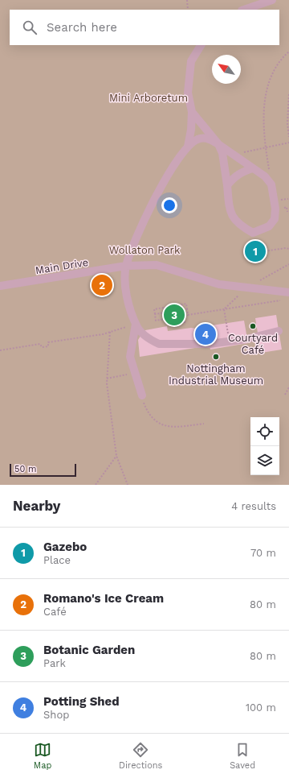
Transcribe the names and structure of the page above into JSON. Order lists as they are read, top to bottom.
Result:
{
  "streets": {
    "street": ["Main Drive"]
  },
  "parks": ["Mini Arboretum", "Wollaton Park"],
  "places": ["Courtyard Café", "Nottingham Industrial Museum"],
  "scale_bar": "50 m",
  "north": "top left",
  "page": {
    "search": "Search here",
    "pins": [
      "1",
      "2",
      "3",
      "4"
    ],
    "scale": "50 m",
    "heading": ["Nearby", "4 results"],
    "list": [
      {
        "mark": "1",
        "name": "Gazebo",
        "note": "Place",
        "value": "70 m"
      },
      {
        "mark": "2",
        "name": "Romano's Ice Cream",
        "note": "Café",
        "value": "80 m"
      },
      {
        "mark": "3",
        "name": "Botanic Garden",
        "note": "Park",
        "value": "80 m"
      },
      {
        "mark": "4",
        "name": "Potting Shed",
        "note": "Shop",
        "value": "100 m"
      }
    ],
    "nav": ["Map", "Directions", "Saved"]
  }
}
